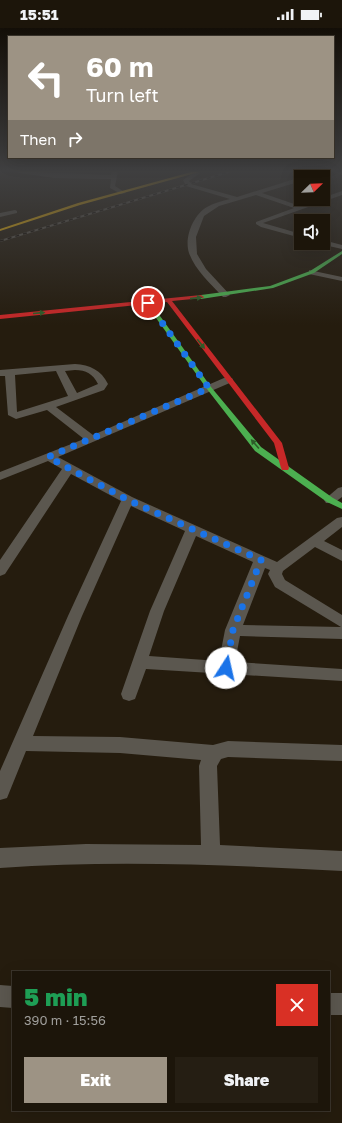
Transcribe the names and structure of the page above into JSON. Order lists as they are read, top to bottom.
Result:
{
  "north": "top right",
  "page": {
    "status": "15:51",
    "turn": ["60 m", "Turn left"],
    "then": "Then",
    "heading": ["5 min", "390 m · 15:56"],
    "buttons": ["Exit", "Share"]
  }
}
